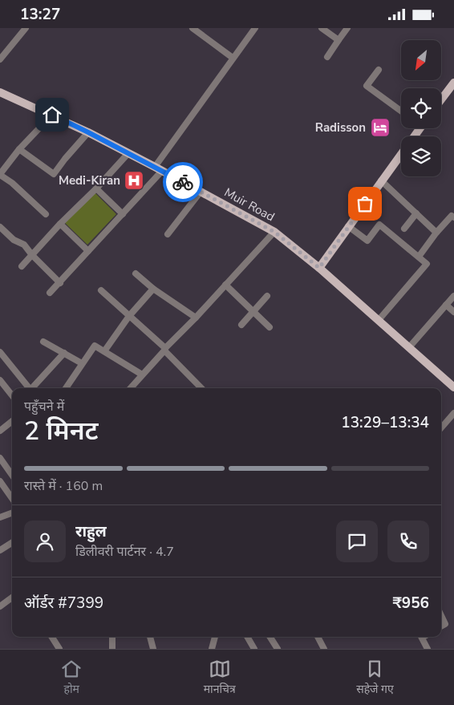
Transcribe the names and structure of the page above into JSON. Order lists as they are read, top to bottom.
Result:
{
  "streets": {
    "main road": ["Muir Road"]
  },
  "places": {
    "hotel": ["Radisson"],
    "hospital": ["Medi-Kiran"]
  },
  "north": "bottom left",
  "page": {
    "status": "13:27",
    "heading": ["2 मिनट", "पहुँचने में", "13:29–13:34"],
    "panel": [
      "राहुल",
      "डिलीवरी पार्टनर · 4.7",
      "ऑर्डर #7399",
      "₹956"
    ],
    "bar": "रास्ते में · 160 m",
    "tabs": ["होम", "मानचित्र", "सहेजे गए"]
  }
}
